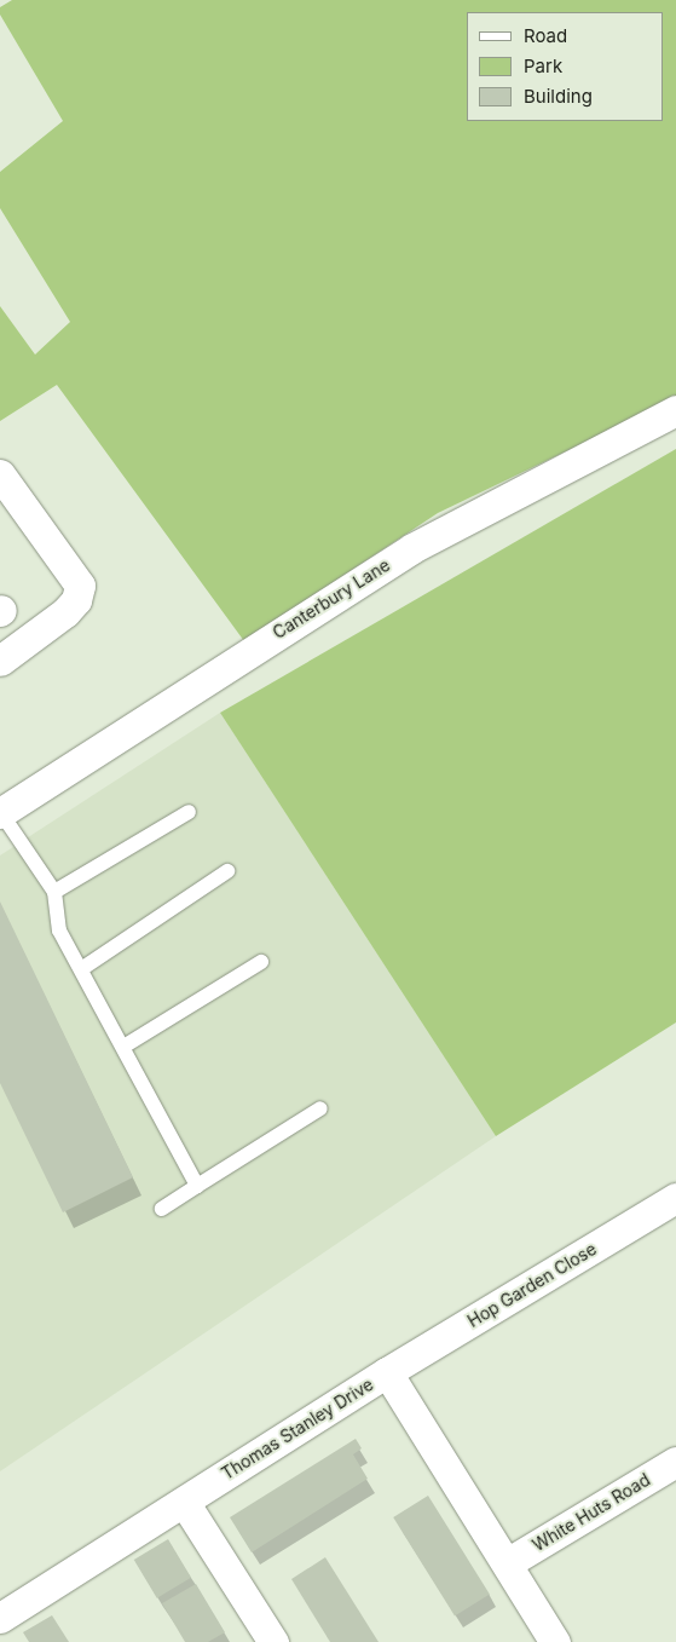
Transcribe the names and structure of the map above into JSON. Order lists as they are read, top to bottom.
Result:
{
  "streets": {
    "street": [
      "Canterbury Lane",
      "Hop Garden Close",
      "Thomas Stanley Drive",
      "White Huts Road"
    ]
  },
  "crossings": [
    ["Hop Garden Close", "Thomas Stanley Drive"],
    ["Thomas Stanley Drive", "White Huts Road"]
  ],
  "legend": ["Road", "Park", "Building"]
}
